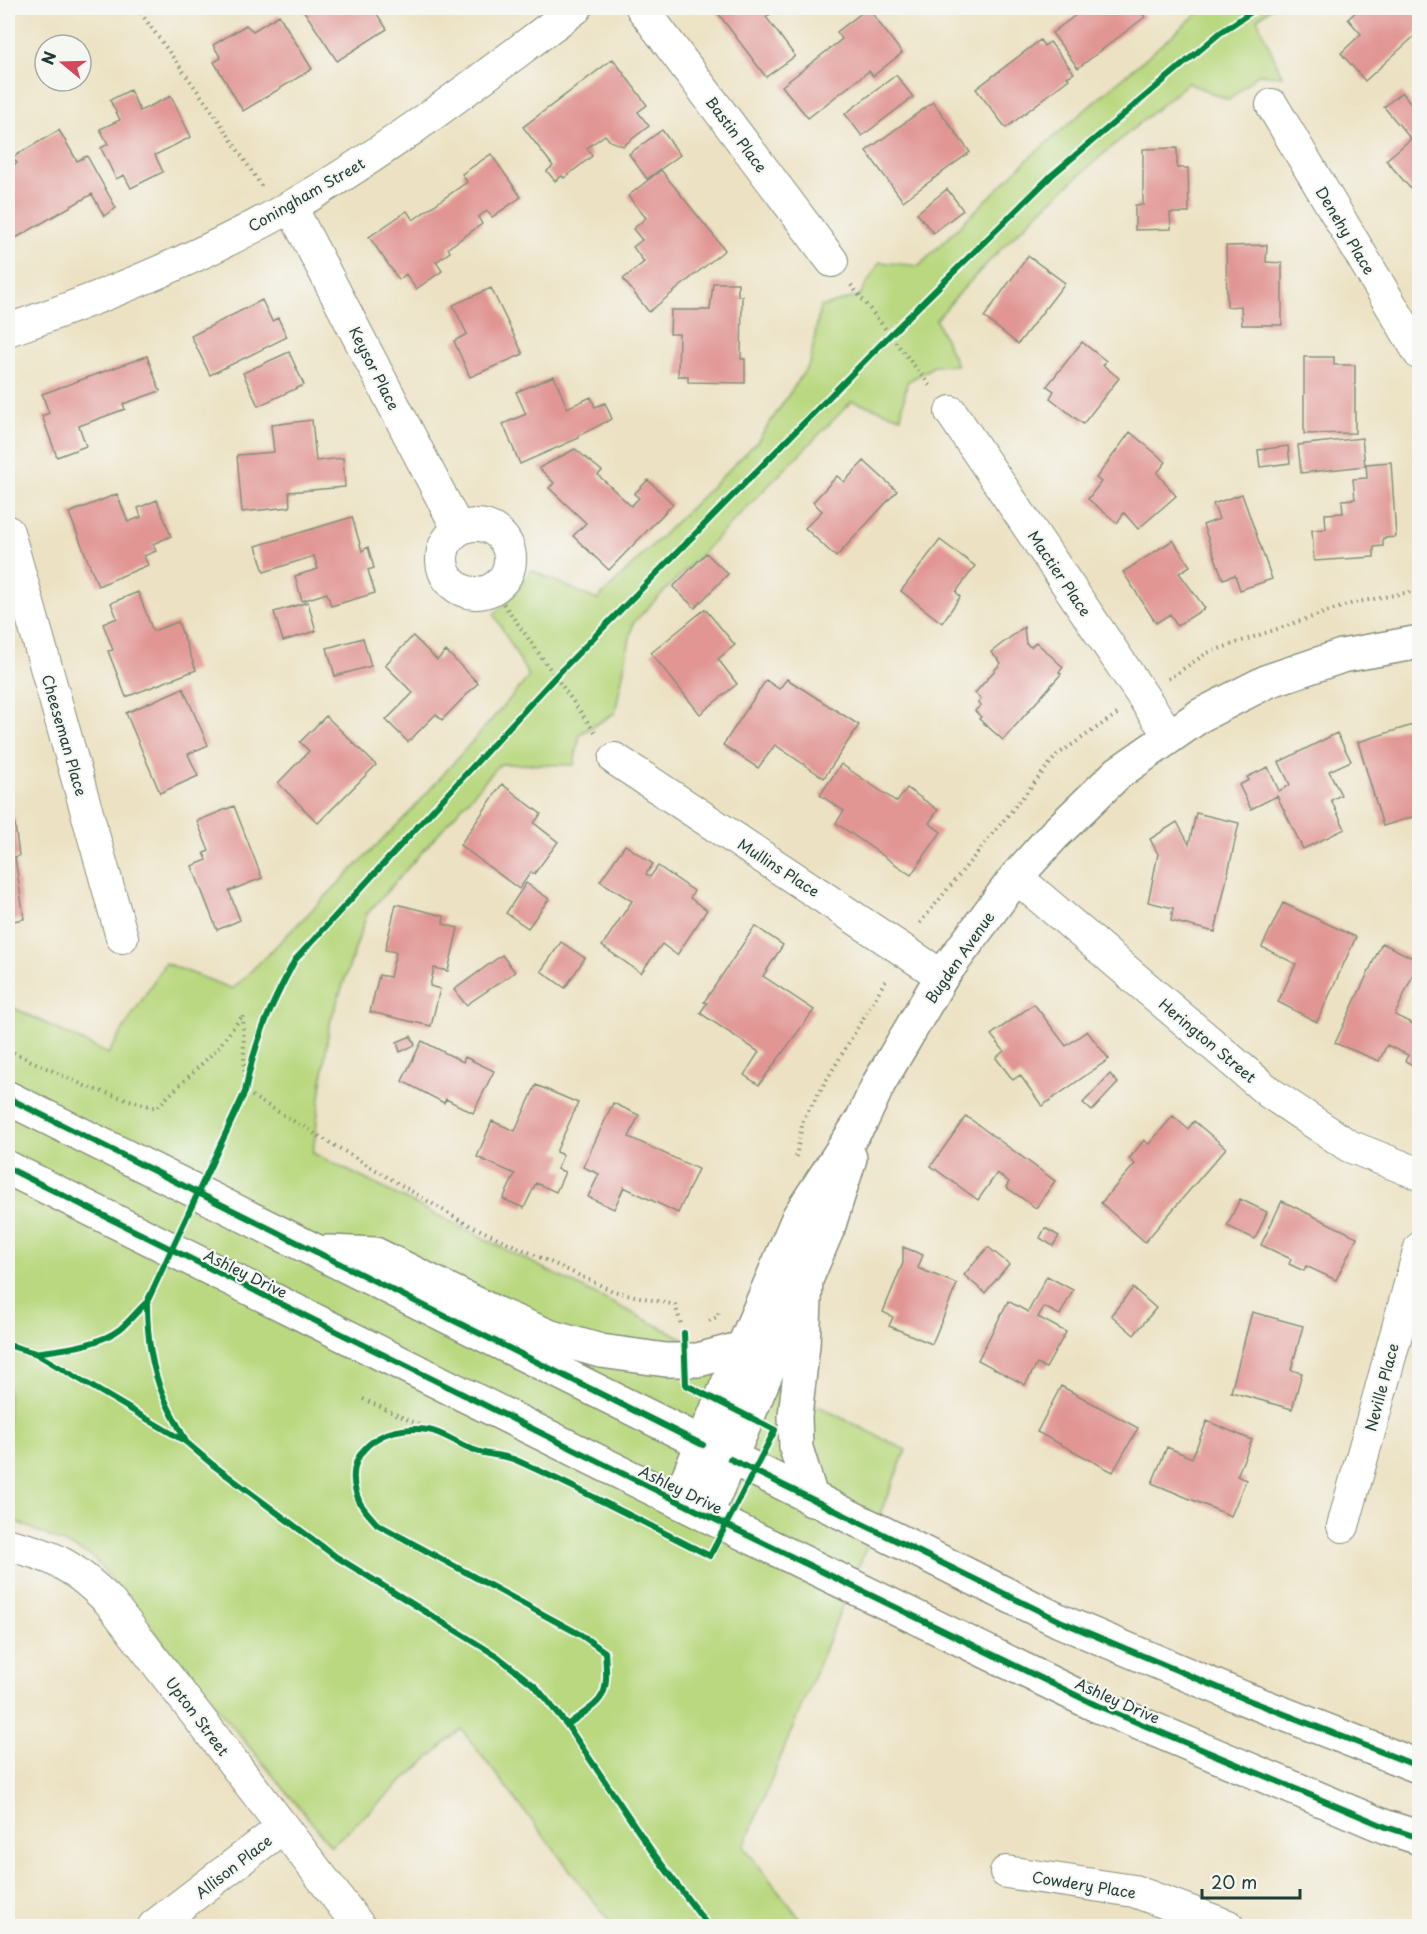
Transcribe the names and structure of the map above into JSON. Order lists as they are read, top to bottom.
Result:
{
  "streets": {
    "main road": ["Bugden Avenue", "Ashley Drive"],
    "street": [
      "Bastin Place",
      "Coningham Street",
      "Denehy Place",
      "Keysor Place",
      "Mactier Place",
      "Cheeseman Place",
      "Mullins Place",
      "Herington Street",
      "Neville Place",
      "Upton Street",
      "Allison Place",
      "Cowdery Place"
    ]
  },
  "crossings": [
    ["Coningham Street", "Keysor Place"],
    ["Mactier Place", "Bugden Avenue"],
    ["Mullins Place", "Bugden Avenue"],
    ["Bugden Avenue", "Herington Street"],
    ["Bugden Avenue", "Ashley Drive"],
    ["Upton Street", "Allison Place"]
  ],
  "scale_bar": "20 m",
  "north": "left"
}
